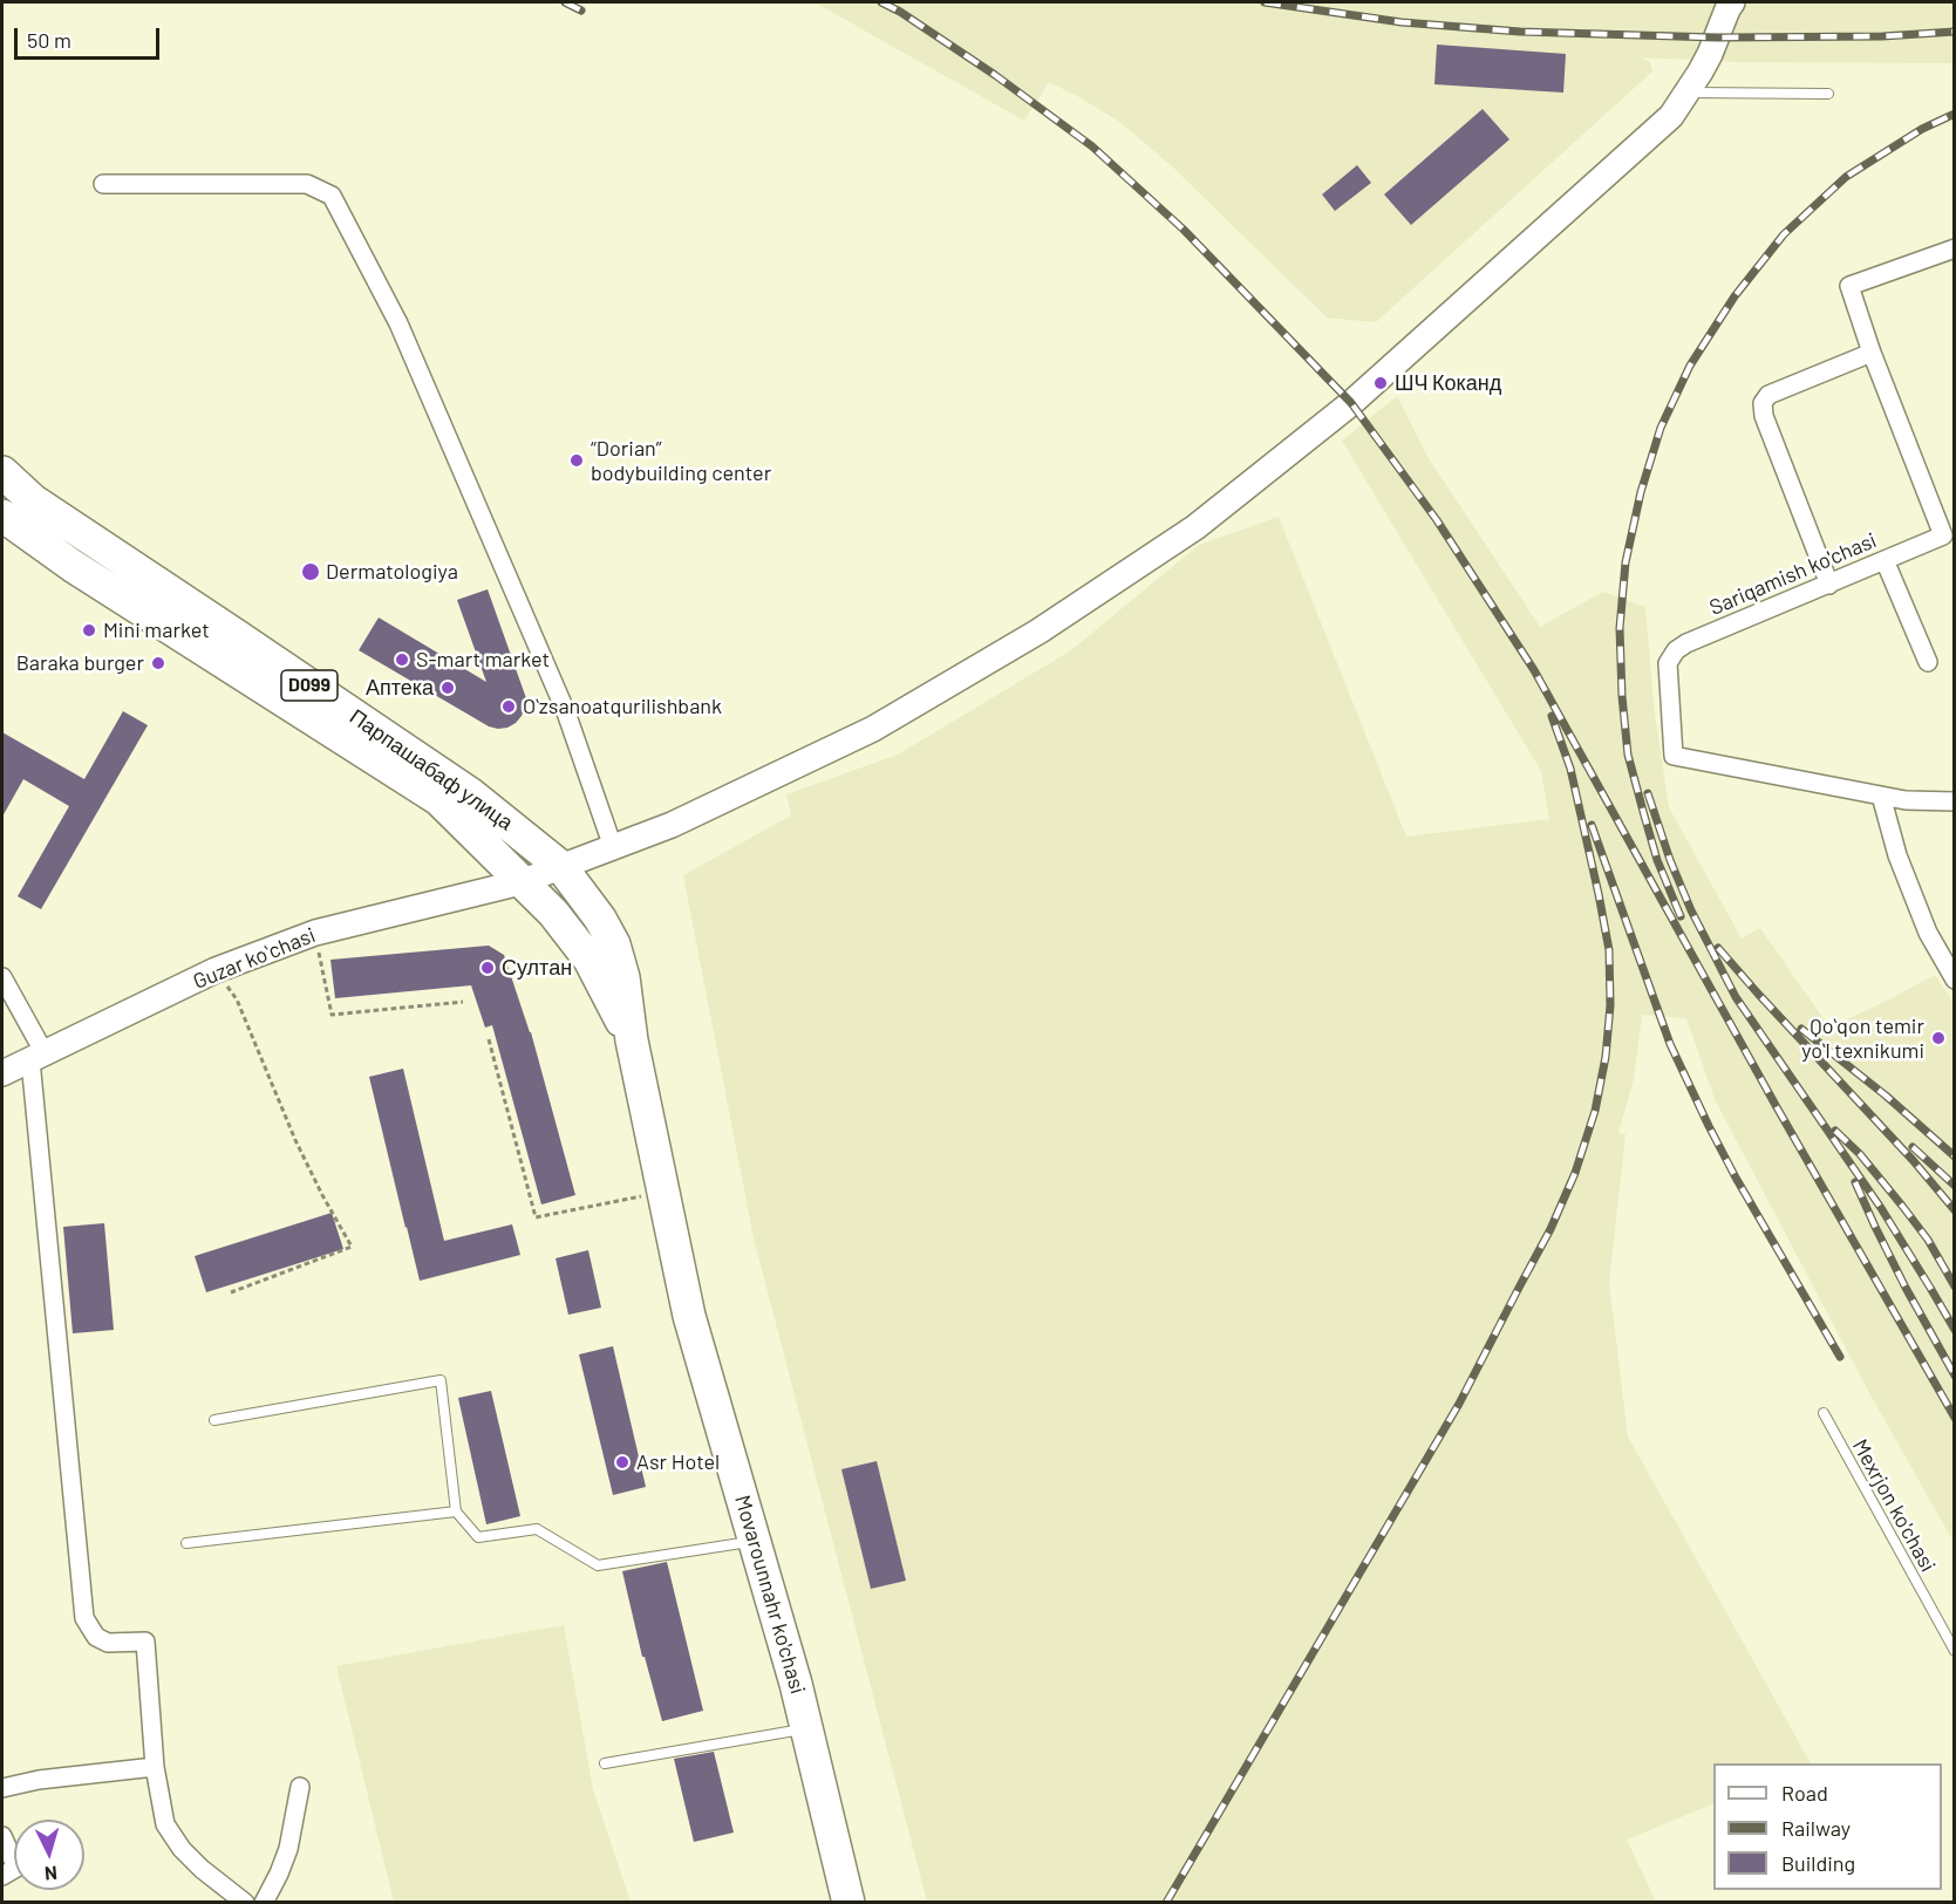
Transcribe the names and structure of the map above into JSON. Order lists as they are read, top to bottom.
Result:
{
  "streets": {
    "highway": ["D099", "Парпашабаф улица", "Movarounnahr ko'chasi"],
    "main road": ["Guzar koʻchasi"],
    "street": ["Sariqamish ko'chasi"],
    "lane": ["Mexrjon ko'chasi"]
  },
  "crossings": [
    ["Парпашабаф улица", "Guzar koʻchasi"],
    ["Парпашабаф улица", "Movarounnahr ko'chasi"],
    ["Guzar koʻchasi", "Movarounnahr ko'chasi"]
  ],
  "places": [
    "ШЧ Коканд",
    "“Dorian” bodybuilding center",
    "Dermatologiya",
    "Mini market",
    "S-mart market",
    "Baraka burger",
    "Аптека",
    "Oʻzsanoatqurilishbank",
    "Султан",
    "Qoʻqon temir yoʻl texnikumi",
    "Asr Hotel"
  ],
  "legend": ["Road", "Railway", "Building"],
  "scale_bar": "50 m",
  "north": "bottom"
}
